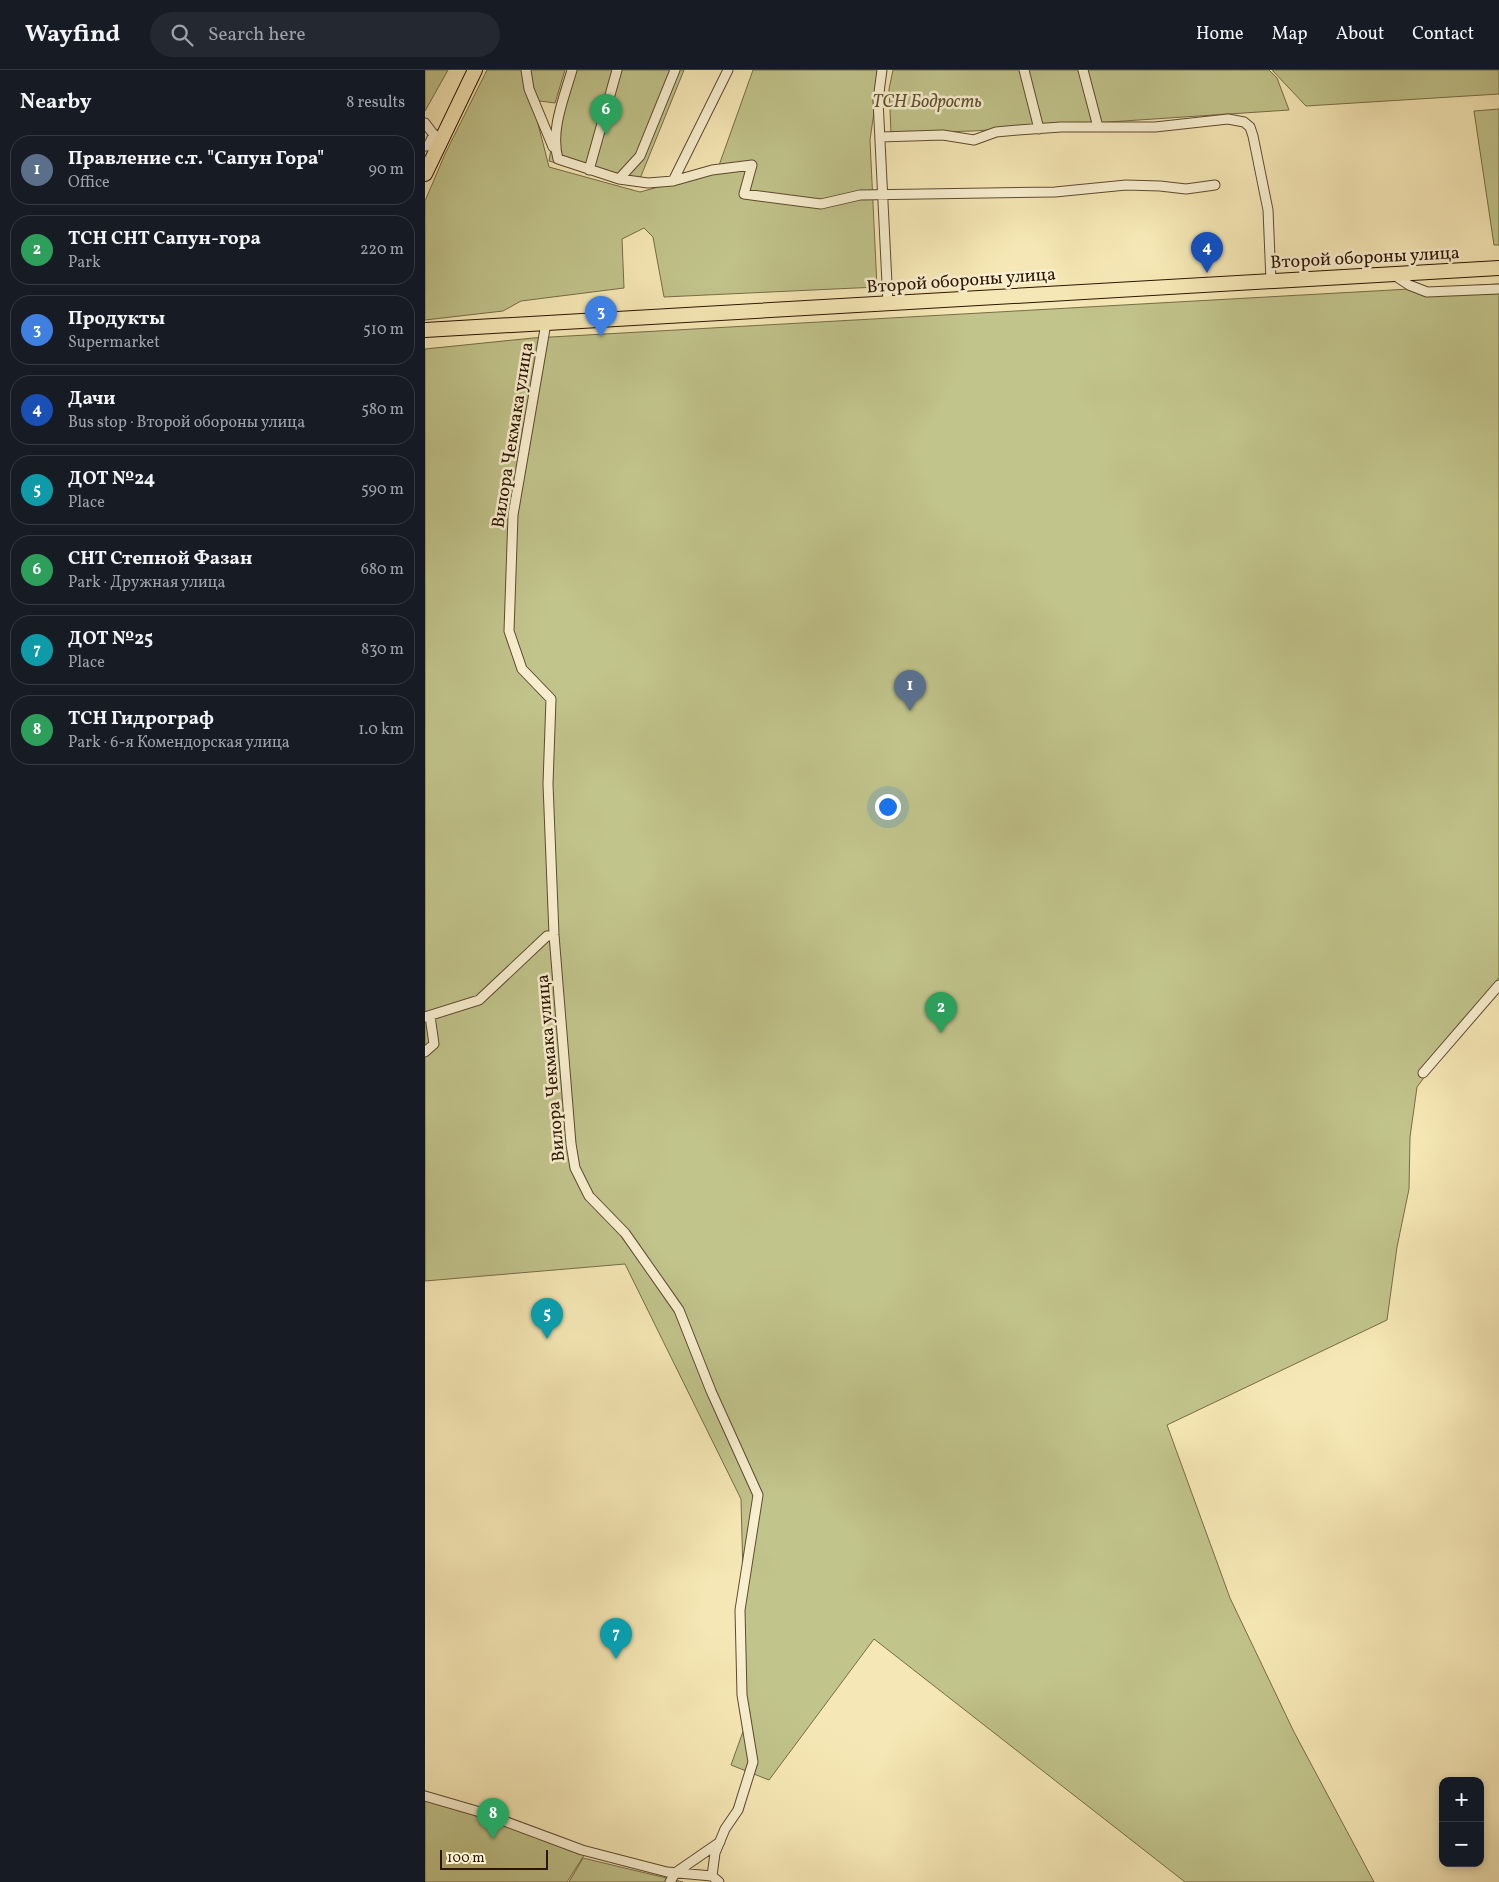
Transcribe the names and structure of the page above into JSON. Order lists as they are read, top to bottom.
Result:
{
  "streets": {
    "main road": ["Второй обороны улица"],
    "street": ["Вилора Чекмака улица"]
  },
  "crossings": [
    ["Второй обороны улица", "Вилора Чекмака улица"]
  ],
  "parks": ["ТСН Бодрость"],
  "scale_bar": "100 m",
  "page": {
    "header": "Wayfind",
    "search": "Search here",
    "nav": [
      "Home",
      "Map",
      "About",
      "Contact"
    ],
    "heading": ["Nearby", "8 results"],
    "pins": [
      "6",
      "4",
      "3",
      "1",
      "2",
      "5",
      "7",
      "8"
    ],
    "list": [
      {
        "mark": "1",
        "name": "Правление с.т. \"Сапун Гора\"",
        "note": "Office",
        "value": "90 m"
      },
      {
        "mark": "2",
        "name": "ТСН СНТ Сапун-гора",
        "note": "Park",
        "value": "220 m"
      },
      {
        "mark": "3",
        "name": "Продукты",
        "note": "Supermarket",
        "value": "510 m"
      },
      {
        "mark": "4",
        "name": "Дачи",
        "note": "Bus stop · Второй обороны улица",
        "value": "580 m"
      },
      {
        "mark": "5",
        "name": "ДОТ №24",
        "note": "Place",
        "value": "590 m"
      },
      {
        "mark": "6",
        "name": "СНТ Степной Фазан",
        "note": "Park · Дружная улица",
        "value": "680 m"
      },
      {
        "mark": "7",
        "name": "ДОТ №25",
        "note": "Place",
        "value": "830 m"
      },
      {
        "mark": "8",
        "name": "ТСН Гидрограф",
        "note": "Park · 6-я Комендорская улица",
        "value": "1.0 km"
      }
    ],
    "map_buttons": ["+", "−"],
    "scale": "100 m"
  }
}
